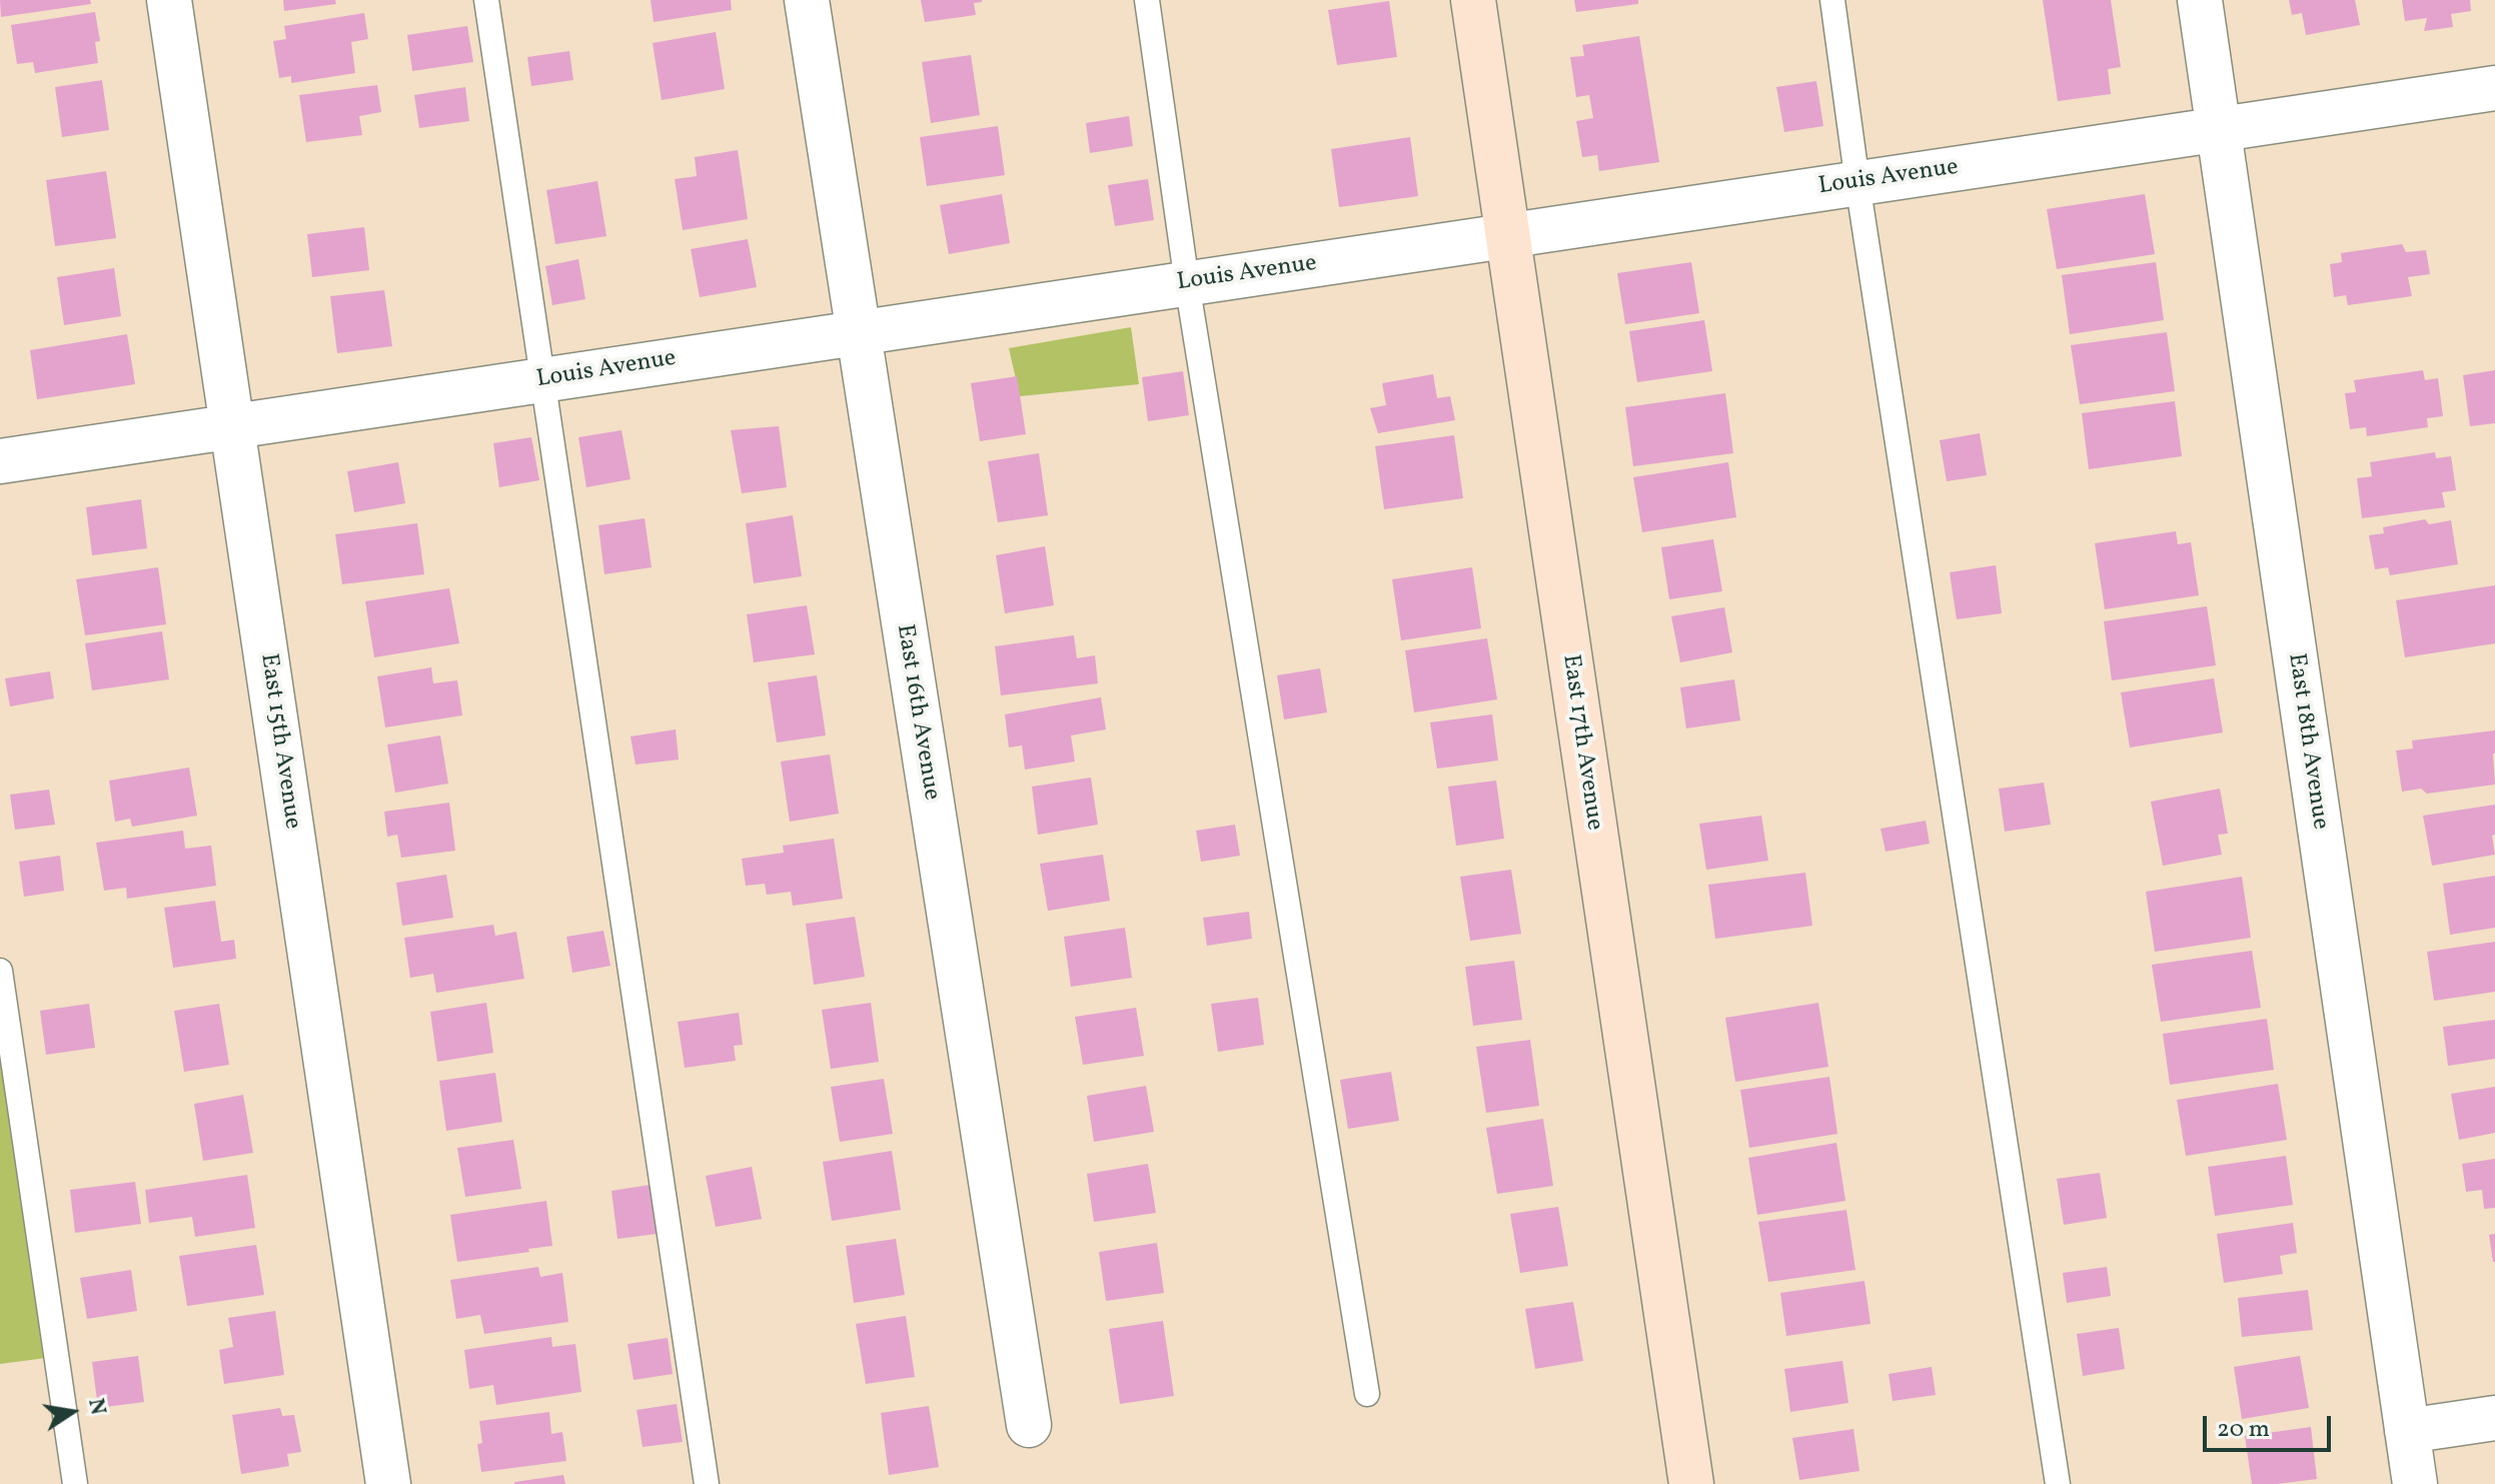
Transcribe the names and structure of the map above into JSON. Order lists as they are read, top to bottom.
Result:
{
  "streets": {
    "street": [
      "Louis Avenue",
      "East 16th Avenue",
      "East 15th Avenue",
      "East 18th Avenue",
      "East 17th Avenue"
    ]
  },
  "crossings": [
    ["Louis Avenue", "East 16th Avenue"],
    ["Louis Avenue", "East 15th Avenue"],
    ["Louis Avenue", "East 18th Avenue"],
    ["Louis Avenue", "East 17th Avenue"]
  ],
  "scale_bar": "20 m",
  "north": "right"
}
